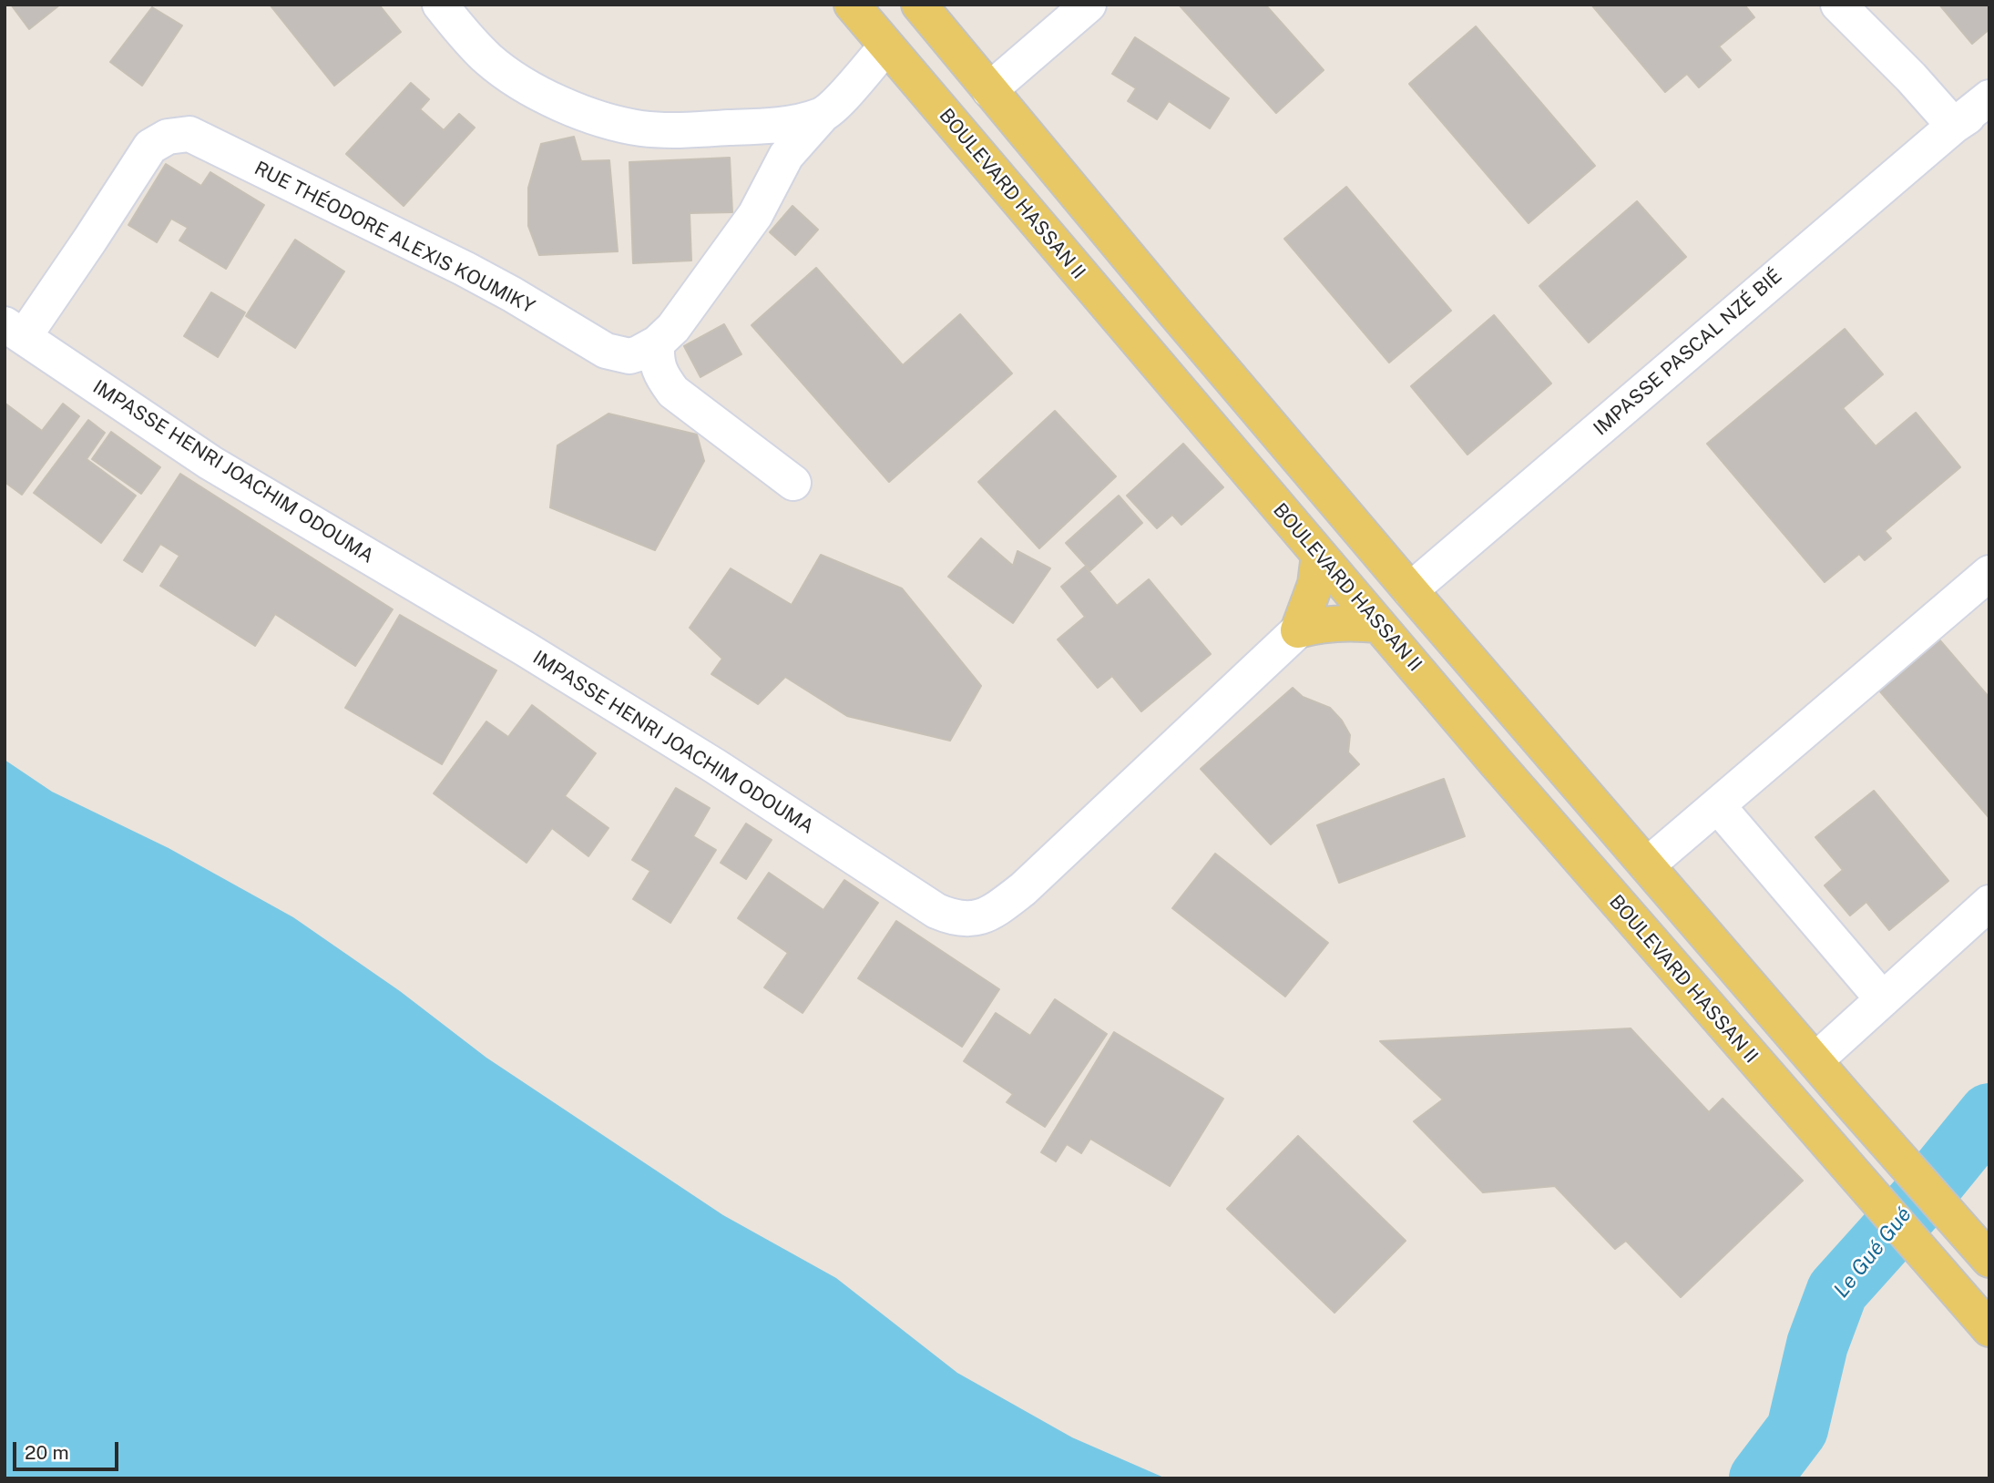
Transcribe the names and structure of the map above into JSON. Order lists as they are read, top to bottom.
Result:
{
  "streets": {
    "main road": ["BOULEVARD HASSAN II"],
    "street": ["RUE THÉODORE ALEXIS KOUMIKY", "IMPASSE PASCAL NZÉ BIÉ", "IMPASSE HENRI JOACHIM ODOUMA"]
  },
  "crossings": [
    ["BOULEVARD HASSAN II", "RUE THÉODORE ALEXIS KOUMIKY"],
    ["RUE THÉODORE ALEXIS KOUMIKY", "IMPASSE HENRI JOACHIM ODOUMA"]
  ],
  "water": ["Le Gué Gué"],
  "scale_bar": "20 m"
}
